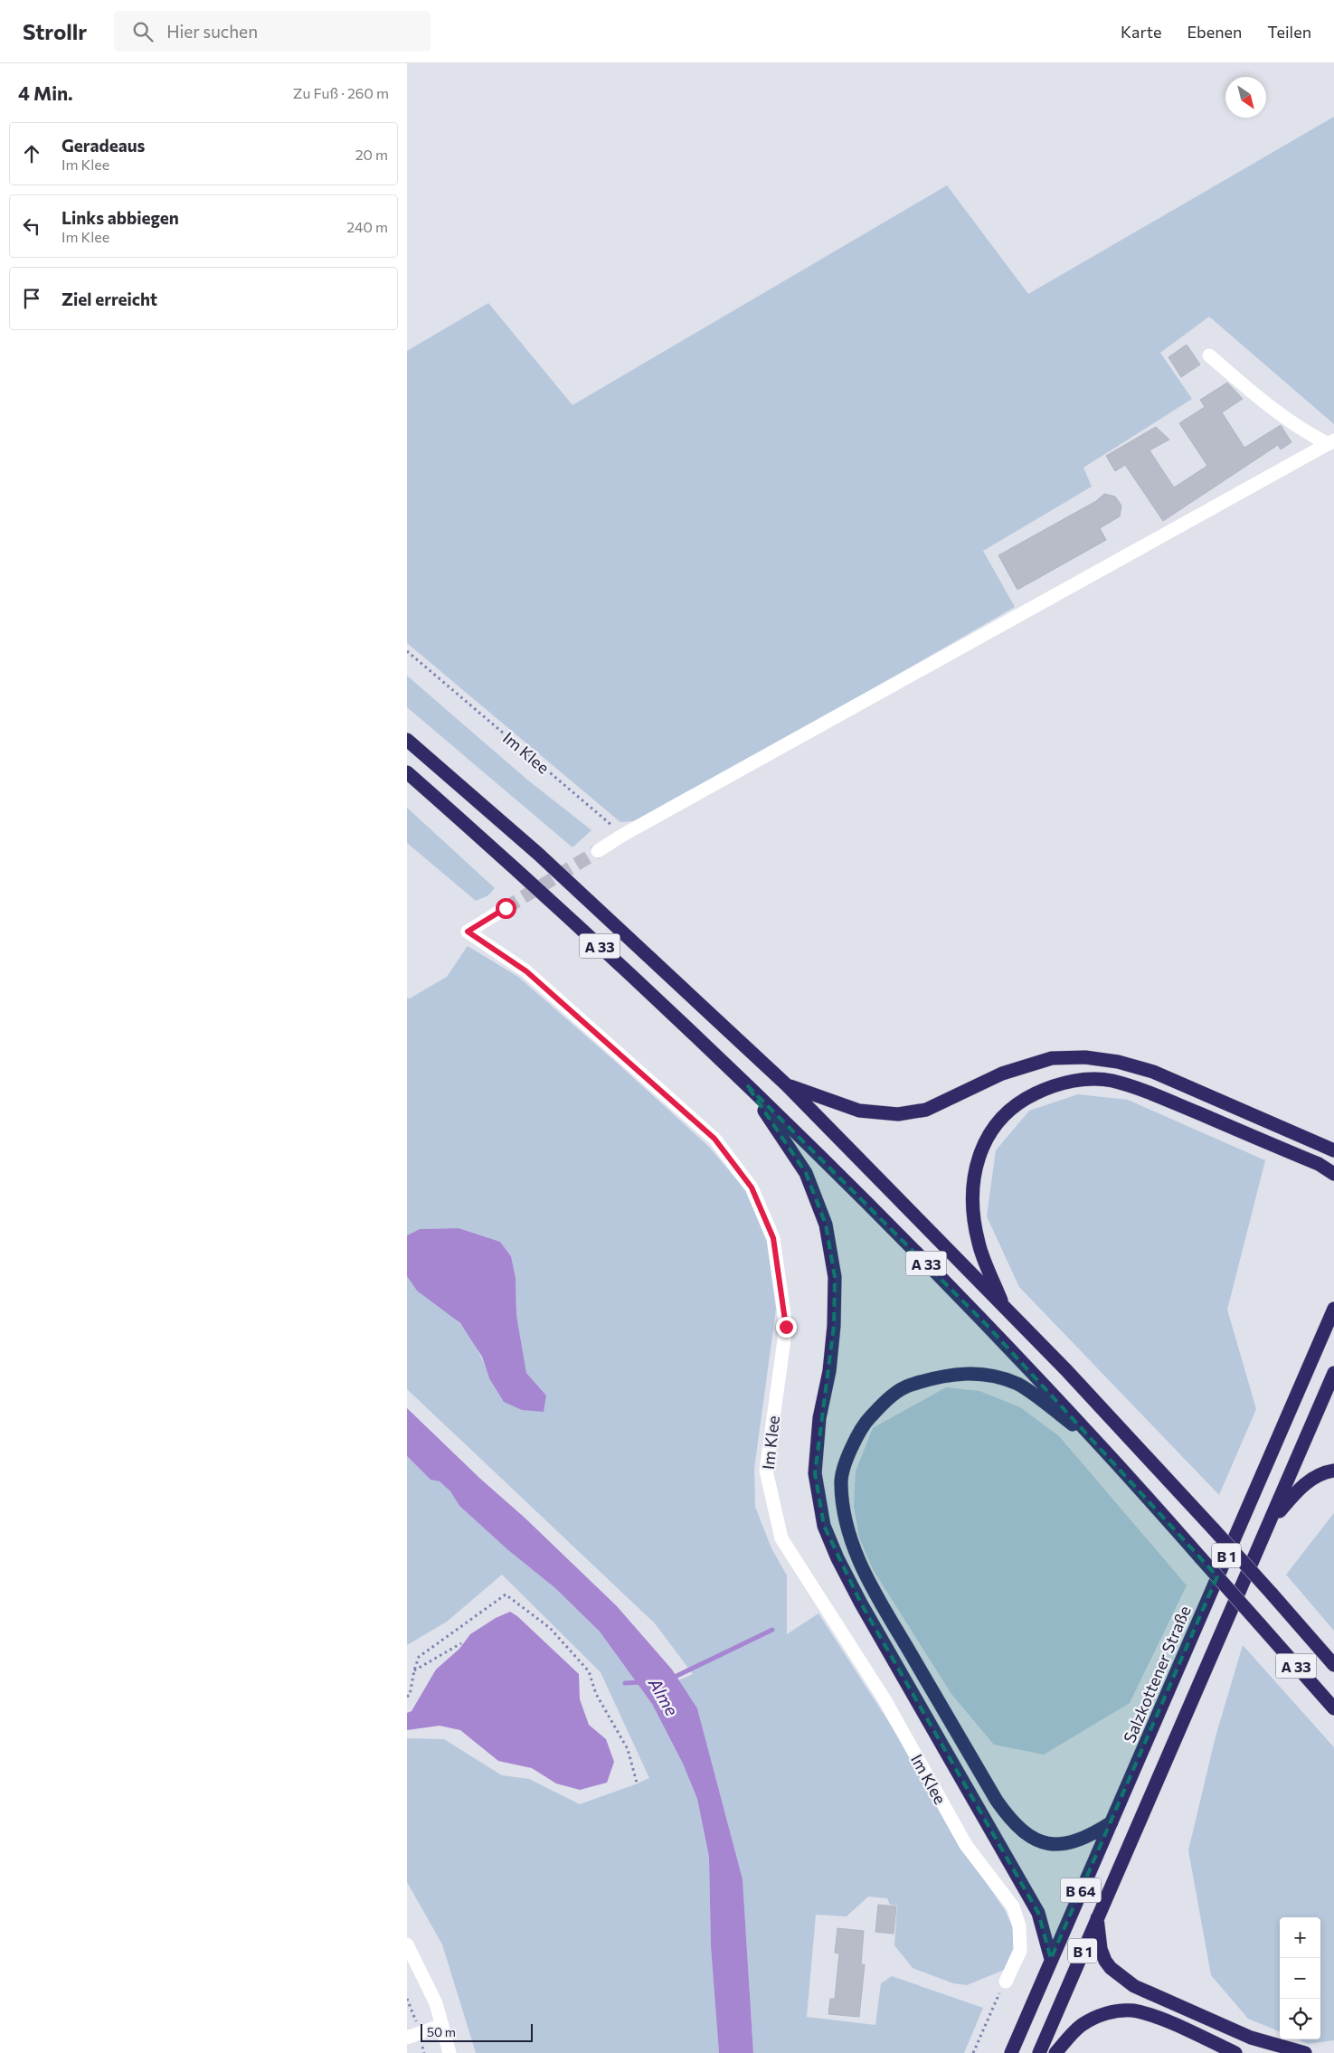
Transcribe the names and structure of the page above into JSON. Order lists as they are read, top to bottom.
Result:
{
  "streets": {
    "highway": [
      "A 33",
      "B 1",
      "Salzkottener Straße",
      "B 64"
    ],
    "street": ["Im Klee"]
  },
  "water": ["Alme"],
  "scale_bar": "50 m",
  "north": "bottom right",
  "page": {
    "header": "Strollr",
    "search": "Hier suchen",
    "nav": ["Karte", "Ebenen", "Teilen"],
    "heading": ["4 Min.", "Zu Fuß · 260 m"],
    "list": [
      ["Geradeaus", "Im Klee", "20 m"],
      ["Links abbiegen", "Im Klee", "240 m"],
      "Ziel erreicht"
    ],
    "map_buttons": ["+", "−"],
    "scale": "50 m"
  }
}
